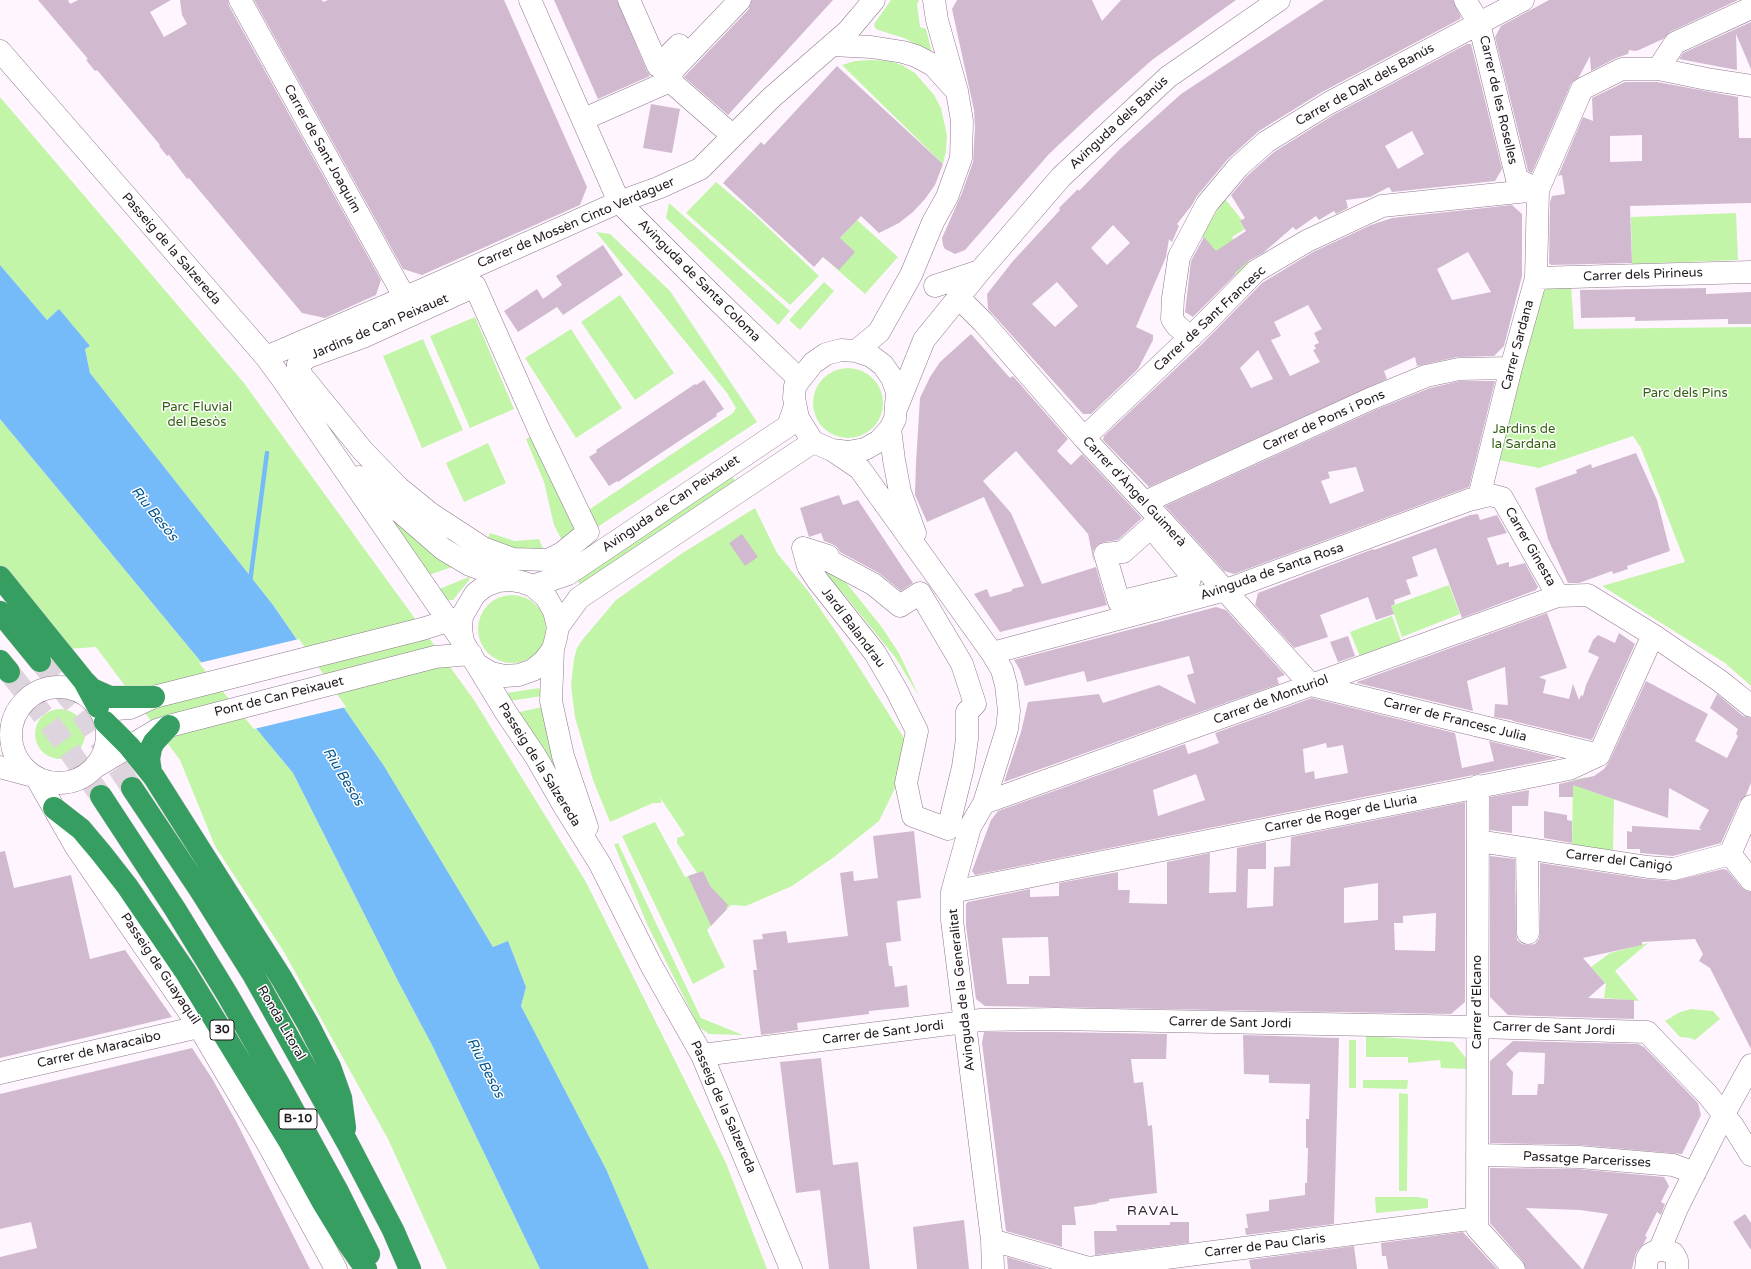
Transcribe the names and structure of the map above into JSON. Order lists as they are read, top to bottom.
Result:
{
  "streets": {
    "highway": ["Ronda Litoral", "30", "B-10"],
    "street": [
      "Carrer de Dalt dels Banús",
      "Carrer de les Roselles",
      "Avinguda dels Banús",
      "Carrer de Sant Joaquim",
      "Carrer de Mossèn Cinto Verdaguer",
      "Passeig de la Salzereda",
      "Carrer dels Pirineus",
      "Avinguda de Santa Coloma",
      "Carrer de Sant Francesc",
      "Jardins de Can Peixauet",
      "Carrer Sardana",
      "Carrer de Pons i Pons",
      "Carrer d'Àngel Guimerà",
      "Avinguda de Can Peixauet",
      "Carrer Ginesta",
      "Avinguda de Santa Rosa",
      "Jardí Balandrau",
      "Pont de Can Peixauet",
      "Carrer de Monturiol",
      "Carrer de Francesc Julia",
      "Carrer de Roger de Lluria",
      "Carrer del Canigó",
      "Passeig de Guayaquil",
      "Avinguda de la Generalitat",
      "Carrer d'Elcano",
      "Carrer de Sant Jordi",
      "Carrer de Maracaibo",
      "Passatge Parcerisses",
      "Carrer de Pau Claris"
    ]
  },
  "crossings": [
    ["Carrer de Dalt dels Banús", "Carrer de les Roselles"],
    ["Carrer de Dalt dels Banús", "Carrer de Sant Francesc"],
    ["Carrer de les Roselles", "Carrer de Sant Francesc"],
    ["Carrer de les Roselles", "Carrer Sardana"],
    ["Avinguda dels Banús", "Avinguda de Santa Coloma"],
    ["Avinguda dels Banús", "Carrer d'Àngel Guimerà"],
    ["Avinguda dels Banús", "Avinguda de Can Peixauet"],
    ["Avinguda dels Banús", "Avinguda de la Generalitat"],
    ["Carrer de Sant Joaquim", "Carrer de Mossèn Cinto Verdaguer"],
    ["Carrer de Mossèn Cinto Verdaguer", "Passeig de la Salzereda"],
    ["Carrer de Mossèn Cinto Verdaguer", "Avinguda de Santa Coloma"],
    ["Passeig de la Salzereda", "Avinguda de Can Peixauet"],
    ["Passeig de la Salzereda", "Pont de Can Peixauet"],
    ["Passeig de la Salzereda", "Carrer de Sant Jordi"],
    ["Carrer dels Pirineus", "Carrer Sardana"],
    ["Avinguda de Santa Coloma", "Avinguda de Can Peixauet"],
    ["Avinguda de Santa Coloma", "Avinguda de la Generalitat"],
    ["Carrer de Sant Francesc", "Carrer Sardana"],
    ["Carrer de Sant Francesc", "Carrer d'Àngel Guimerà"],
    ["Carrer Sardana", "Carrer de Pons i Pons"],
    ["Carrer Sardana", "Carrer Ginesta"],
    ["Carrer Sardana", "Avinguda de Santa Rosa"],
    ["Carrer de Pons i Pons", "Carrer d'Àngel Guimerà"],
    ["Carrer d'Àngel Guimerà", "Avinguda de Santa Rosa"],
    ["Carrer d'Àngel Guimerà", "Carrer de Monturiol"],
    ["Carrer d'Àngel Guimerà", "Carrer de Francesc Julia"],
    ["Avinguda de Can Peixauet", "Pont de Can Peixauet"],
    ["Avinguda de Can Peixauet", "Avinguda de la Generalitat"],
    ["Carrer Ginesta", "Avinguda de Santa Rosa"],
    ["Carrer Ginesta", "Carrer de Monturiol"],
    ["Avinguda de Santa Rosa", "Avinguda de la Generalitat"],
    ["Carrer de Monturiol", "Carrer de Francesc Julia"],
    ["Carrer de Monturiol", "Avinguda de la Generalitat"],
    ["Carrer de Francesc Julia", "Carrer de Roger de Lluria"],
    ["Carrer de Roger de Lluria", "Avinguda de la Generalitat"],
    ["Carrer de Roger de Lluria", "Carrer d'Elcano"],
    ["Carrer del Canigó", "Carrer d'Elcano"],
    ["Passeig de Guayaquil", "30"],
    ["Passeig de Guayaquil", "Carrer de Maracaibo"],
    ["Avinguda de la Generalitat", "Carrer de Sant Jordi"],
    ["Avinguda de la Generalitat", "Carrer de Pau Claris"],
    ["Carrer d'Elcano", "Carrer de Sant Jordi"],
    ["Carrer d'Elcano", "Passatge Parcerisses"],
    ["Carrer d'Elcano", "Carrer de Pau Claris"]
  ],
  "districts": ["RAVAL"],
  "water": ["Riu Besòs"],
  "parks": ["Parc dels Pins", "Parc Fluvial del Besòs", "Jardins de la Sardana"]
}
